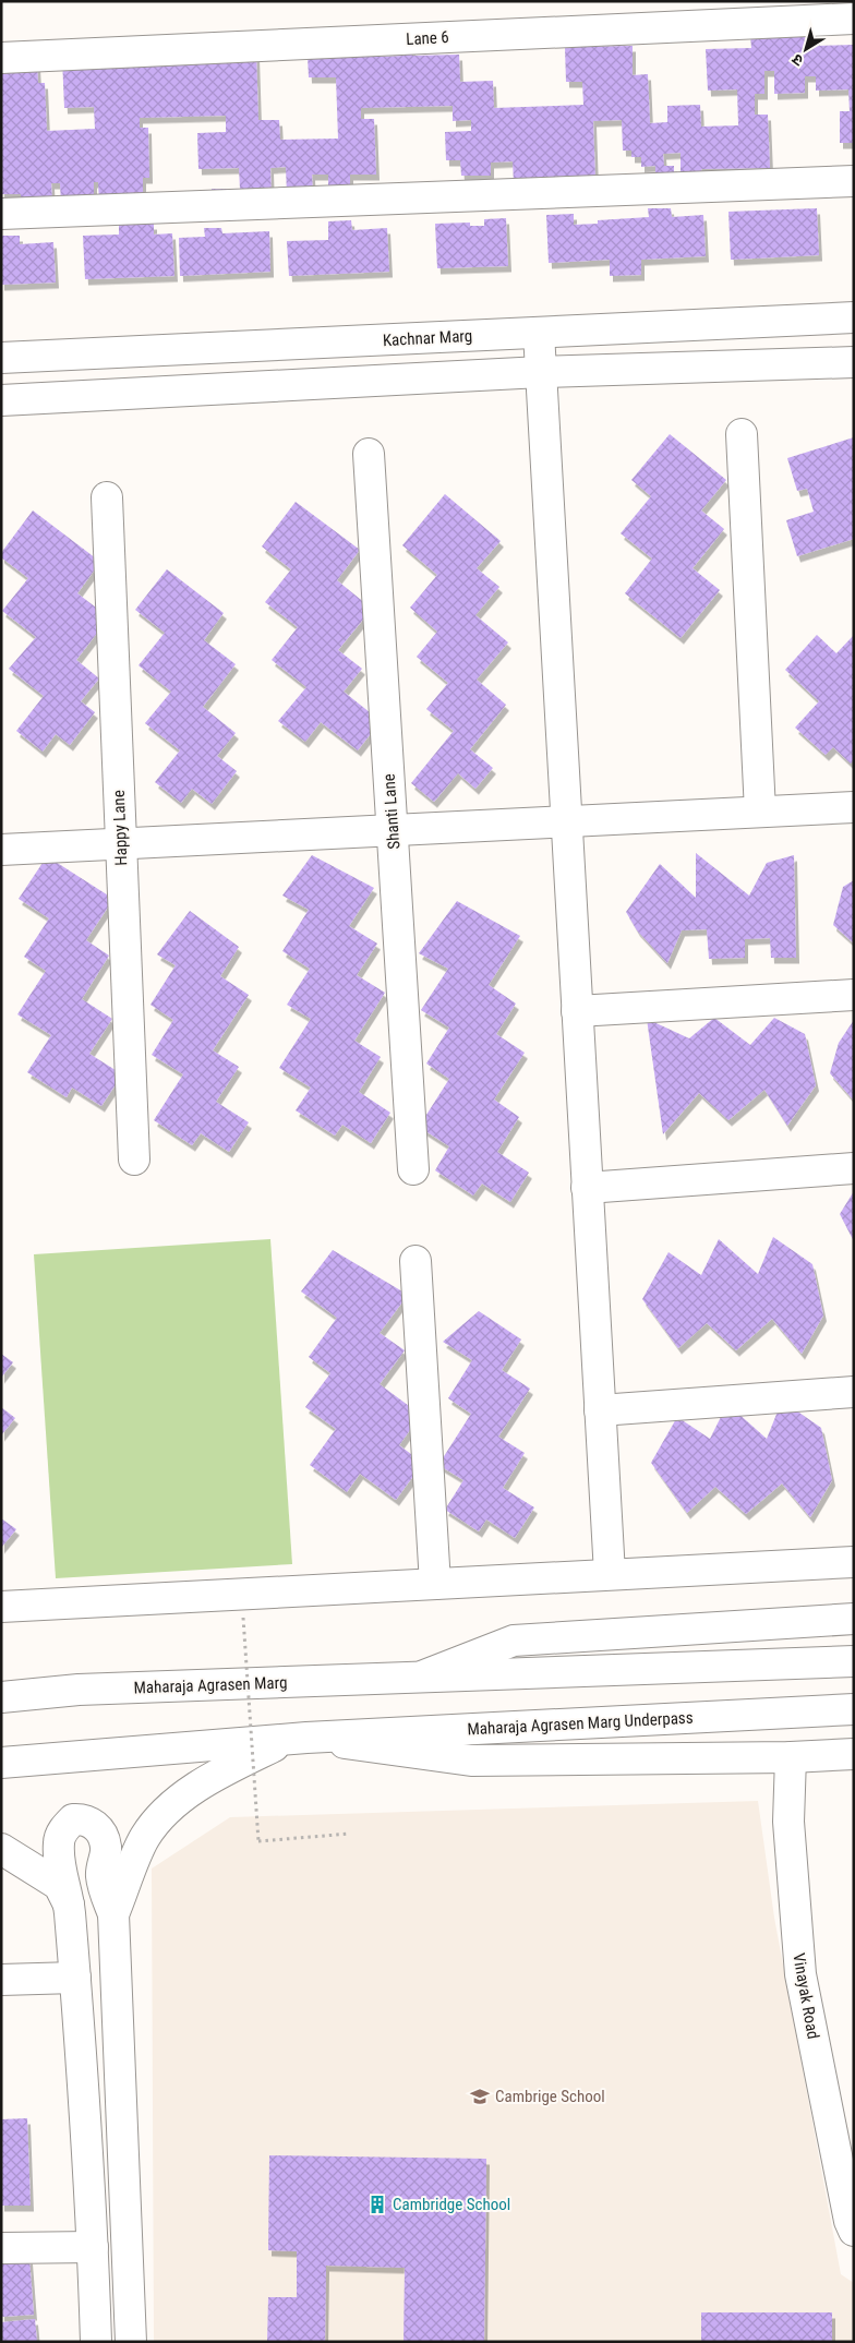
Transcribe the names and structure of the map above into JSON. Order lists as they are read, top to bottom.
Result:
{
  "streets": {
    "street": [
      "Lane 6",
      "Kachnar Marg",
      "Shanti Lane",
      "Happy Lane",
      "Maharaja Agrasen Marg",
      "Maharaja Agrasen Marg Underpass",
      "Vinayak Road"
    ]
  },
  "places": {
    "school or university": ["Cambrige School"],
    "building": ["Cambridge School"]
  },
  "north": "bottom left"
}
